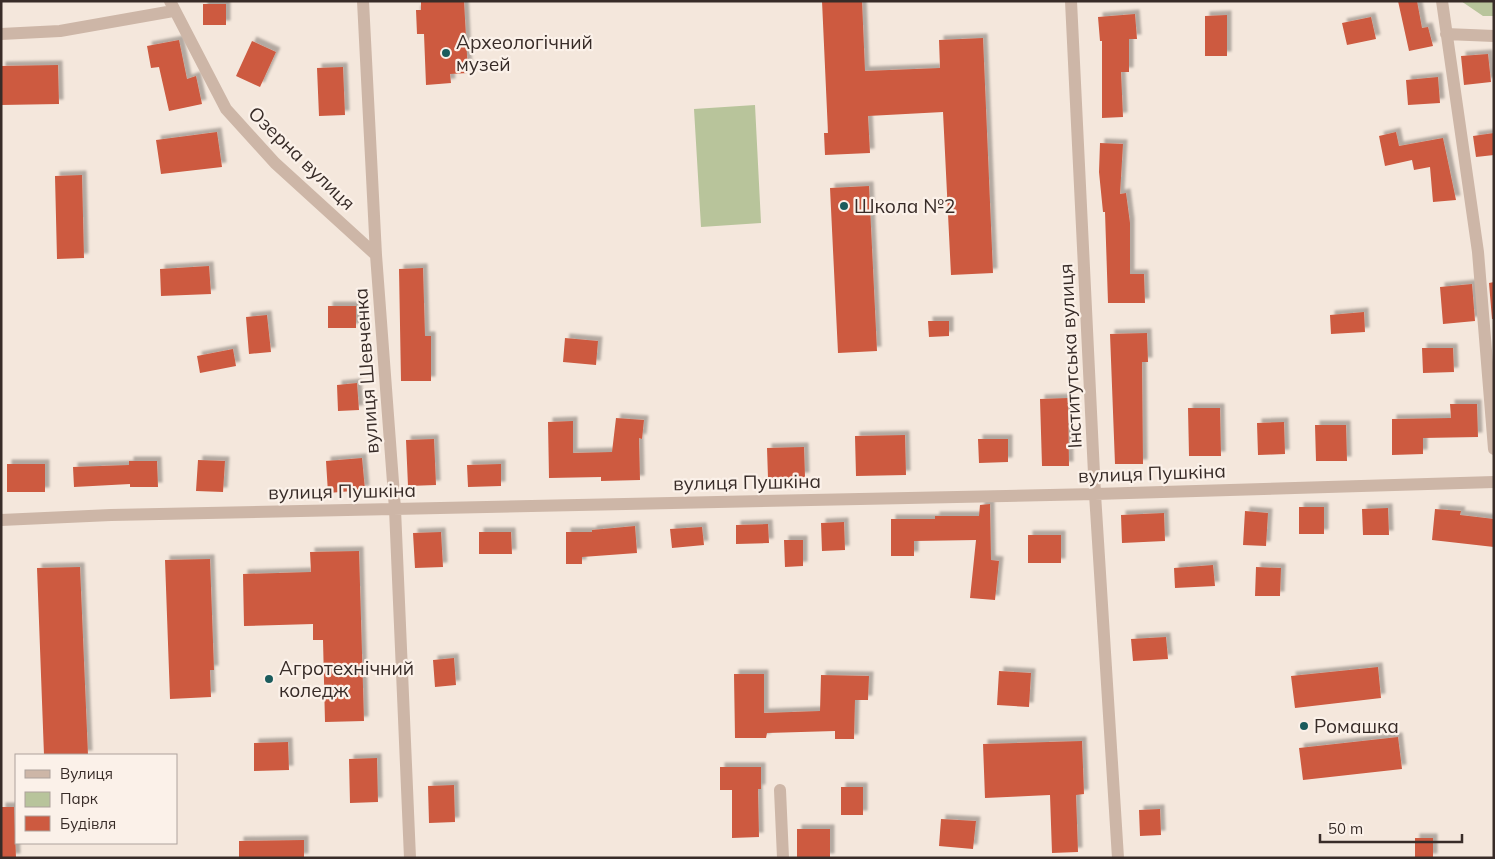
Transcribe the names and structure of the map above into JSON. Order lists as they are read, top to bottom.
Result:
{
  "streets": {
    "street": [
      "Озерна вулиця",
      "Інститутська вулиця",
      "вулиця Шевченка",
      "вулиця Пушкіна"
    ]
  },
  "crossings": [
    ["Озерна вулиця", "вулиця Шевченка"],
    ["Інститутська вулиця", "вулиця Пушкіна"],
    ["вулиця Шевченка", "вулиця Пушкіна"]
  ],
  "places": [
    "Археологічний музей",
    "Школа №2",
    "Агротехнічний коледж",
    "Ромашка"
  ],
  "legend": ["Вулиця", "Парк", "Будівля"],
  "scale_bar": "50 m"
}
